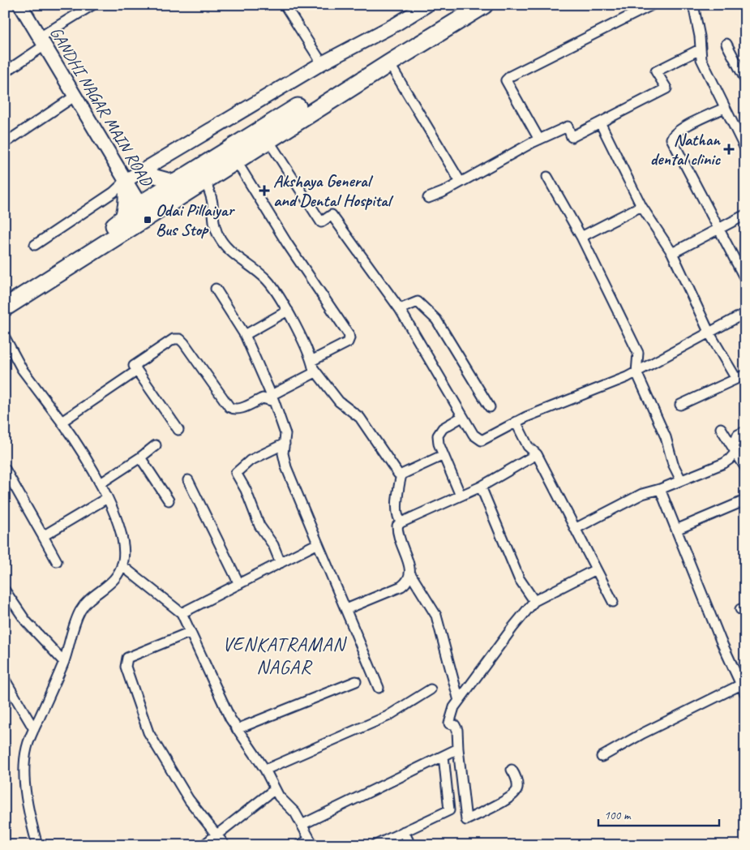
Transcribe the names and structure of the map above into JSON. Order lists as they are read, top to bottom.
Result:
{
  "streets": {
    "main road": ["GANDHI NAGAR MAIN ROAD"]
  },
  "districts": ["VENKATRAMAN NAGAR"],
  "places": {
    "health": ["Nathan dental clinic", "Akshaya General and Dental Hospital"],
    "transit": ["Odai Pillaiyar Bus Stop"]
  },
  "scale_bar": "100 m"
}
